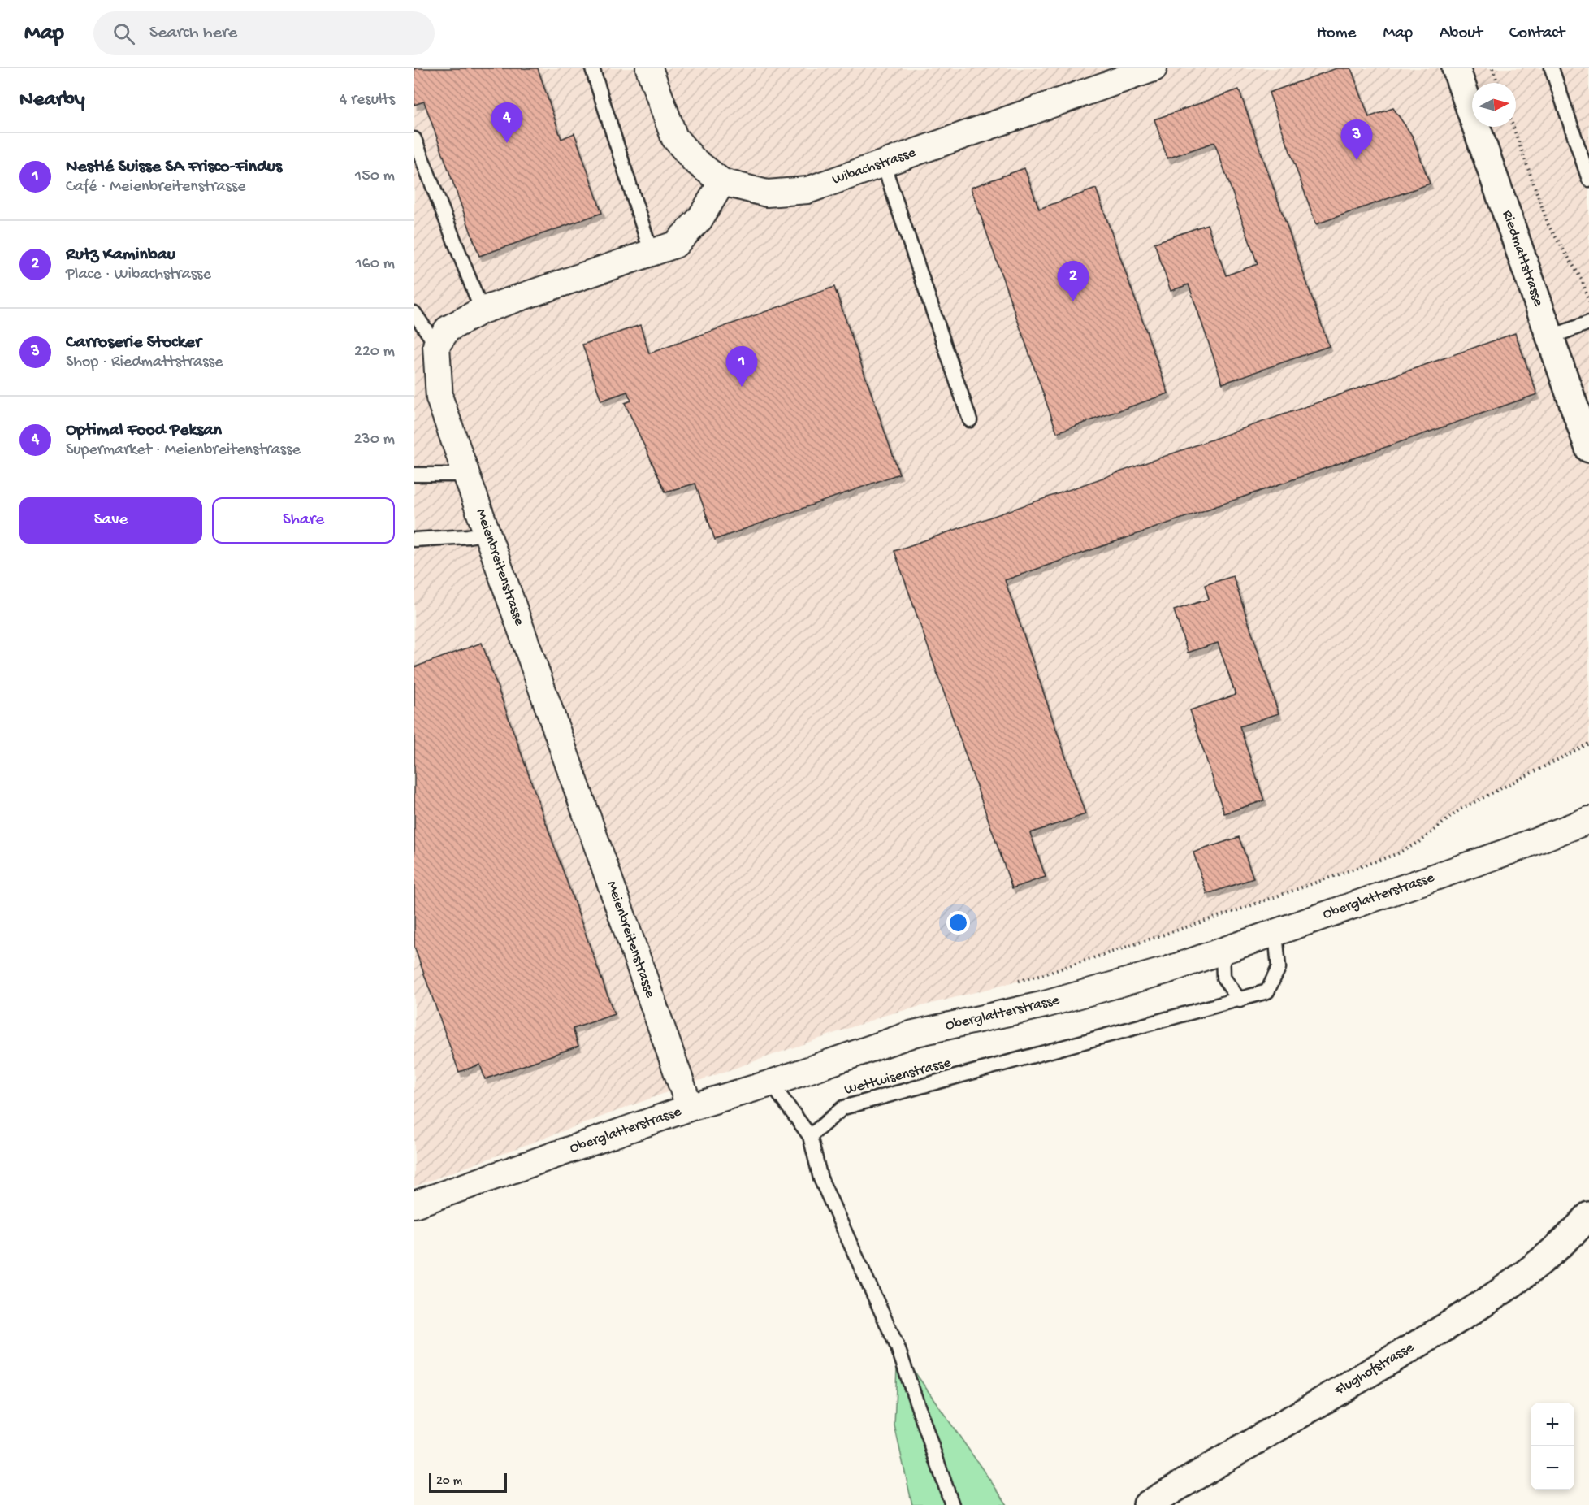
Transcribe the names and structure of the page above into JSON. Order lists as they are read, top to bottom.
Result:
{
  "streets": {
    "main road": ["Riedmattstrasse", "Flughofstrasse"],
    "street": ["Wibachstrasse", "Meienbreitenstrasse", "Oberglatterstrasse"],
    "lane": ["Wettwisenstrasse"]
  },
  "crossings": [
    ["Meienbreitenstrasse", "Oberglatterstrasse"],
    ["Oberglatterstrasse", "Wettwisenstrasse"]
  ],
  "scale_bar": "20 m",
  "north": "right",
  "page": {
    "header": "Map",
    "search": "Search here",
    "nav": [
      "Home",
      "Map",
      "About",
      "Contact"
    ],
    "heading": ["Nearby", "4 results"],
    "pins": [
      "4",
      "3",
      "2",
      "1"
    ],
    "list": [
      {
        "mark": "1",
        "name": "Nestlé Suisse SA Frisco-Findus",
        "note": "Café · Meienbreitenstrasse",
        "value": "150 m"
      },
      {
        "mark": "2",
        "name": "Rutz Kaminbau",
        "note": "Place · Wibachstrasse",
        "value": "160 m"
      },
      {
        "mark": "3",
        "name": "Carroserie Stocker",
        "note": "Shop · Riedmattstrasse",
        "value": "220 m"
      },
      {
        "mark": "4",
        "name": "Optimal Food Peksan",
        "note": "Supermarket · Meienbreitenstrasse",
        "value": "230 m"
      }
    ],
    "buttons": ["Save", "Share"],
    "map_buttons": ["+", "−"],
    "scale": "20 m"
  }
}
